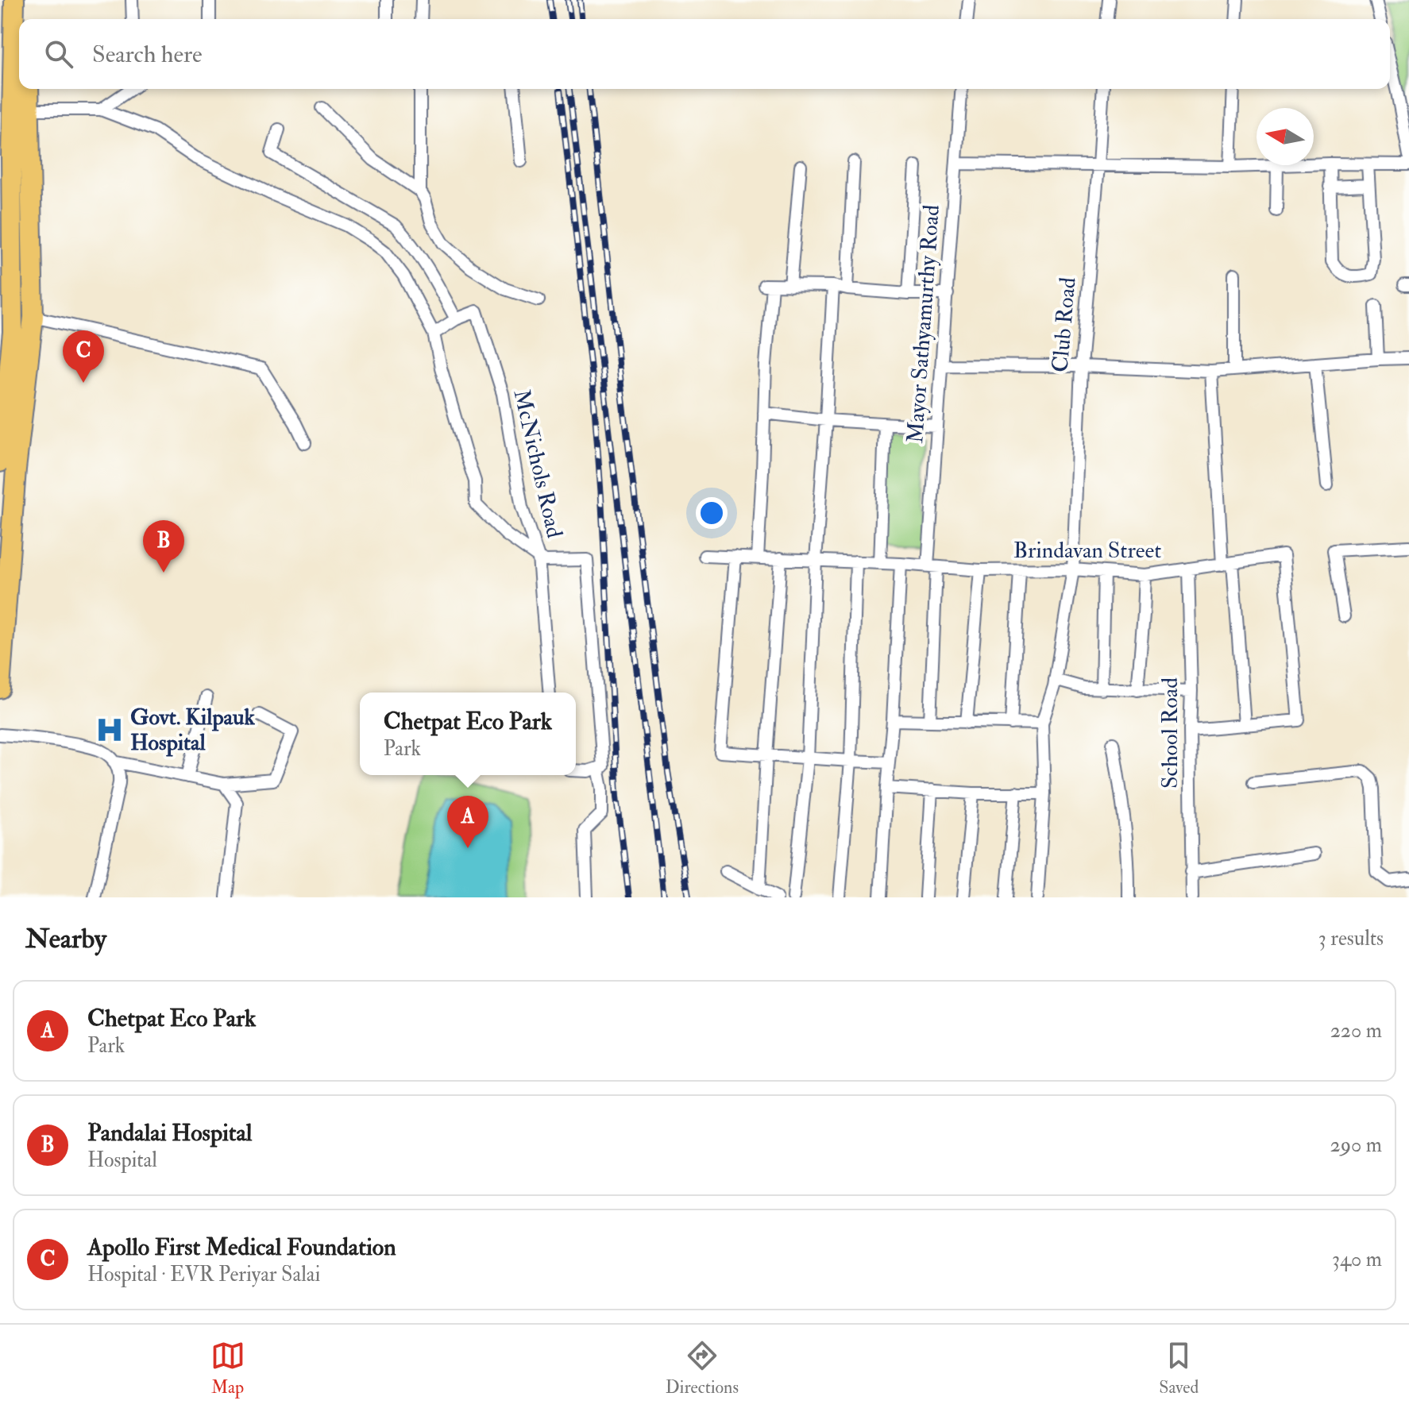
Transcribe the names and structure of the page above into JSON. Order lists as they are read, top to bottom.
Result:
{
  "streets": {
    "street": [
      "Mayor Sathyamurthy Road",
      "Club Road",
      "McNichols Road",
      "Brindavan Street",
      "School Road"
    ]
  },
  "crossings": [
    ["Mayor Sathyamurthy Road", "Brindavan Street"],
    ["Club Road", "Brindavan Street"],
    ["Brindavan Street", "School Road"]
  ],
  "places": {
    "hospital": ["Govt. Kilpauk Hospital"]
  },
  "north": "left",
  "page": {
    "search": "Search here",
    "pins": ["C", "B", "A"],
    "popup": ["Chetpat Eco Park", "Park"],
    "heading": ["Nearby", "3 results"],
    "list": [
      {
        "mark": "A",
        "name": "Chetpat Eco Park",
        "note": "Park",
        "value": "220 m"
      },
      {
        "mark": "B",
        "name": "Pandalai Hospital",
        "note": "Hospital",
        "value": "290 m"
      },
      {
        "mark": "C",
        "name": "Apollo First Medical Foundation",
        "note": "Hospital · EVR Periyar Salai",
        "value": "340 m"
      }
    ],
    "nav": ["Map", "Directions", "Saved"]
  }
}
